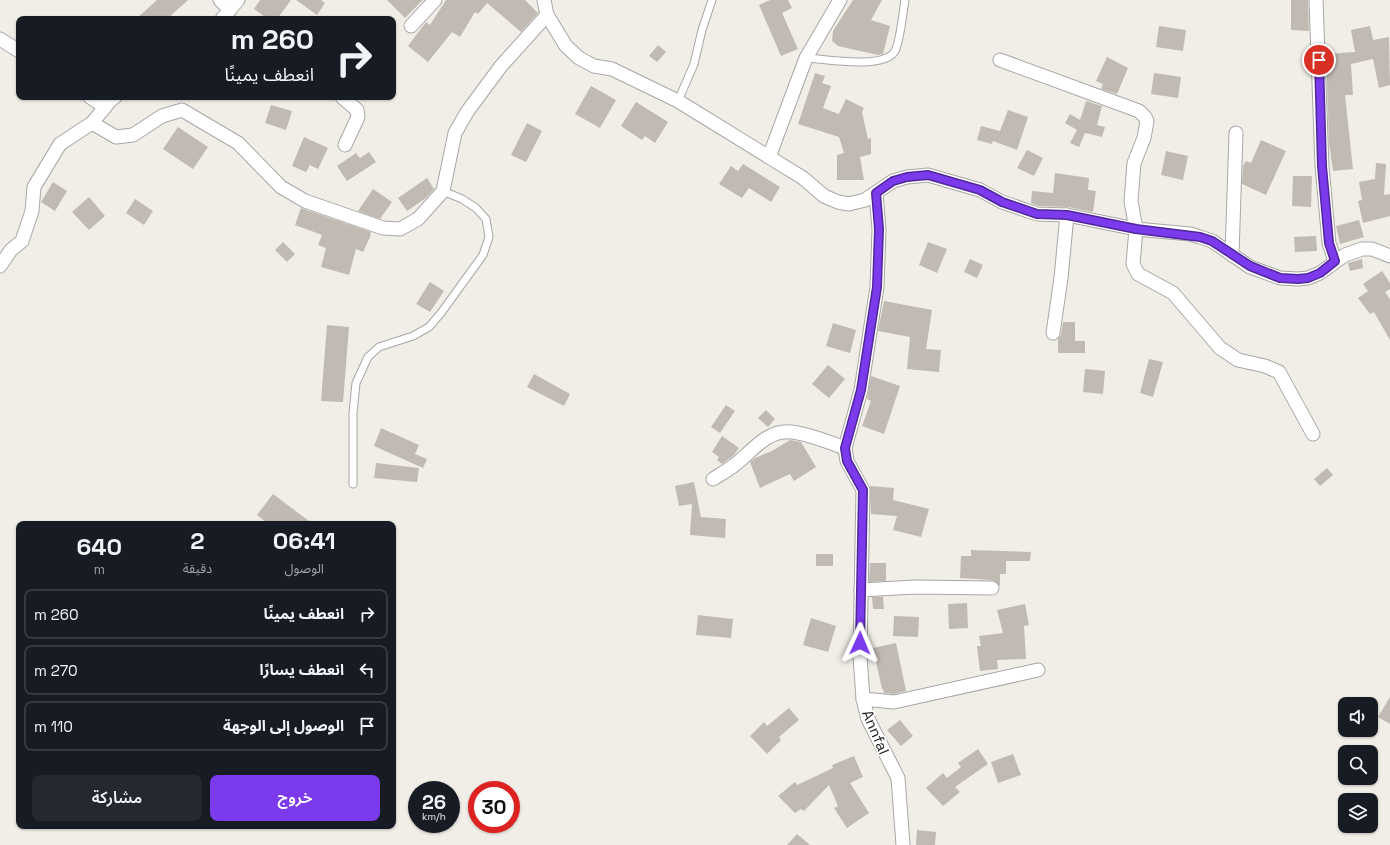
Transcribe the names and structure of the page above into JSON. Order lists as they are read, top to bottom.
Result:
{
  "streets": {
    "street": ["Annfal"]
  },
  "page": {
    "turn": ["260 m", "انعطف يمينًا"],
    "eta": [
      "06:41",
      "الوصول",
      "2",
      "دقيقة",
      "640",
      "m"
    ],
    "list": [
      {
        "name": "انعطف يمينًا",
        "value": "260 m"
      },
      {
        "name": "انعطف يسارًا",
        "value": "270 m"
      },
      {
        "name": "الوصول إلى الوجهة",
        "value": "110 m"
      }
    ],
    "buttons": ["خروج", "مشاركة"],
    "speed": "26 km/h",
    "limit": "30"
  }
}
